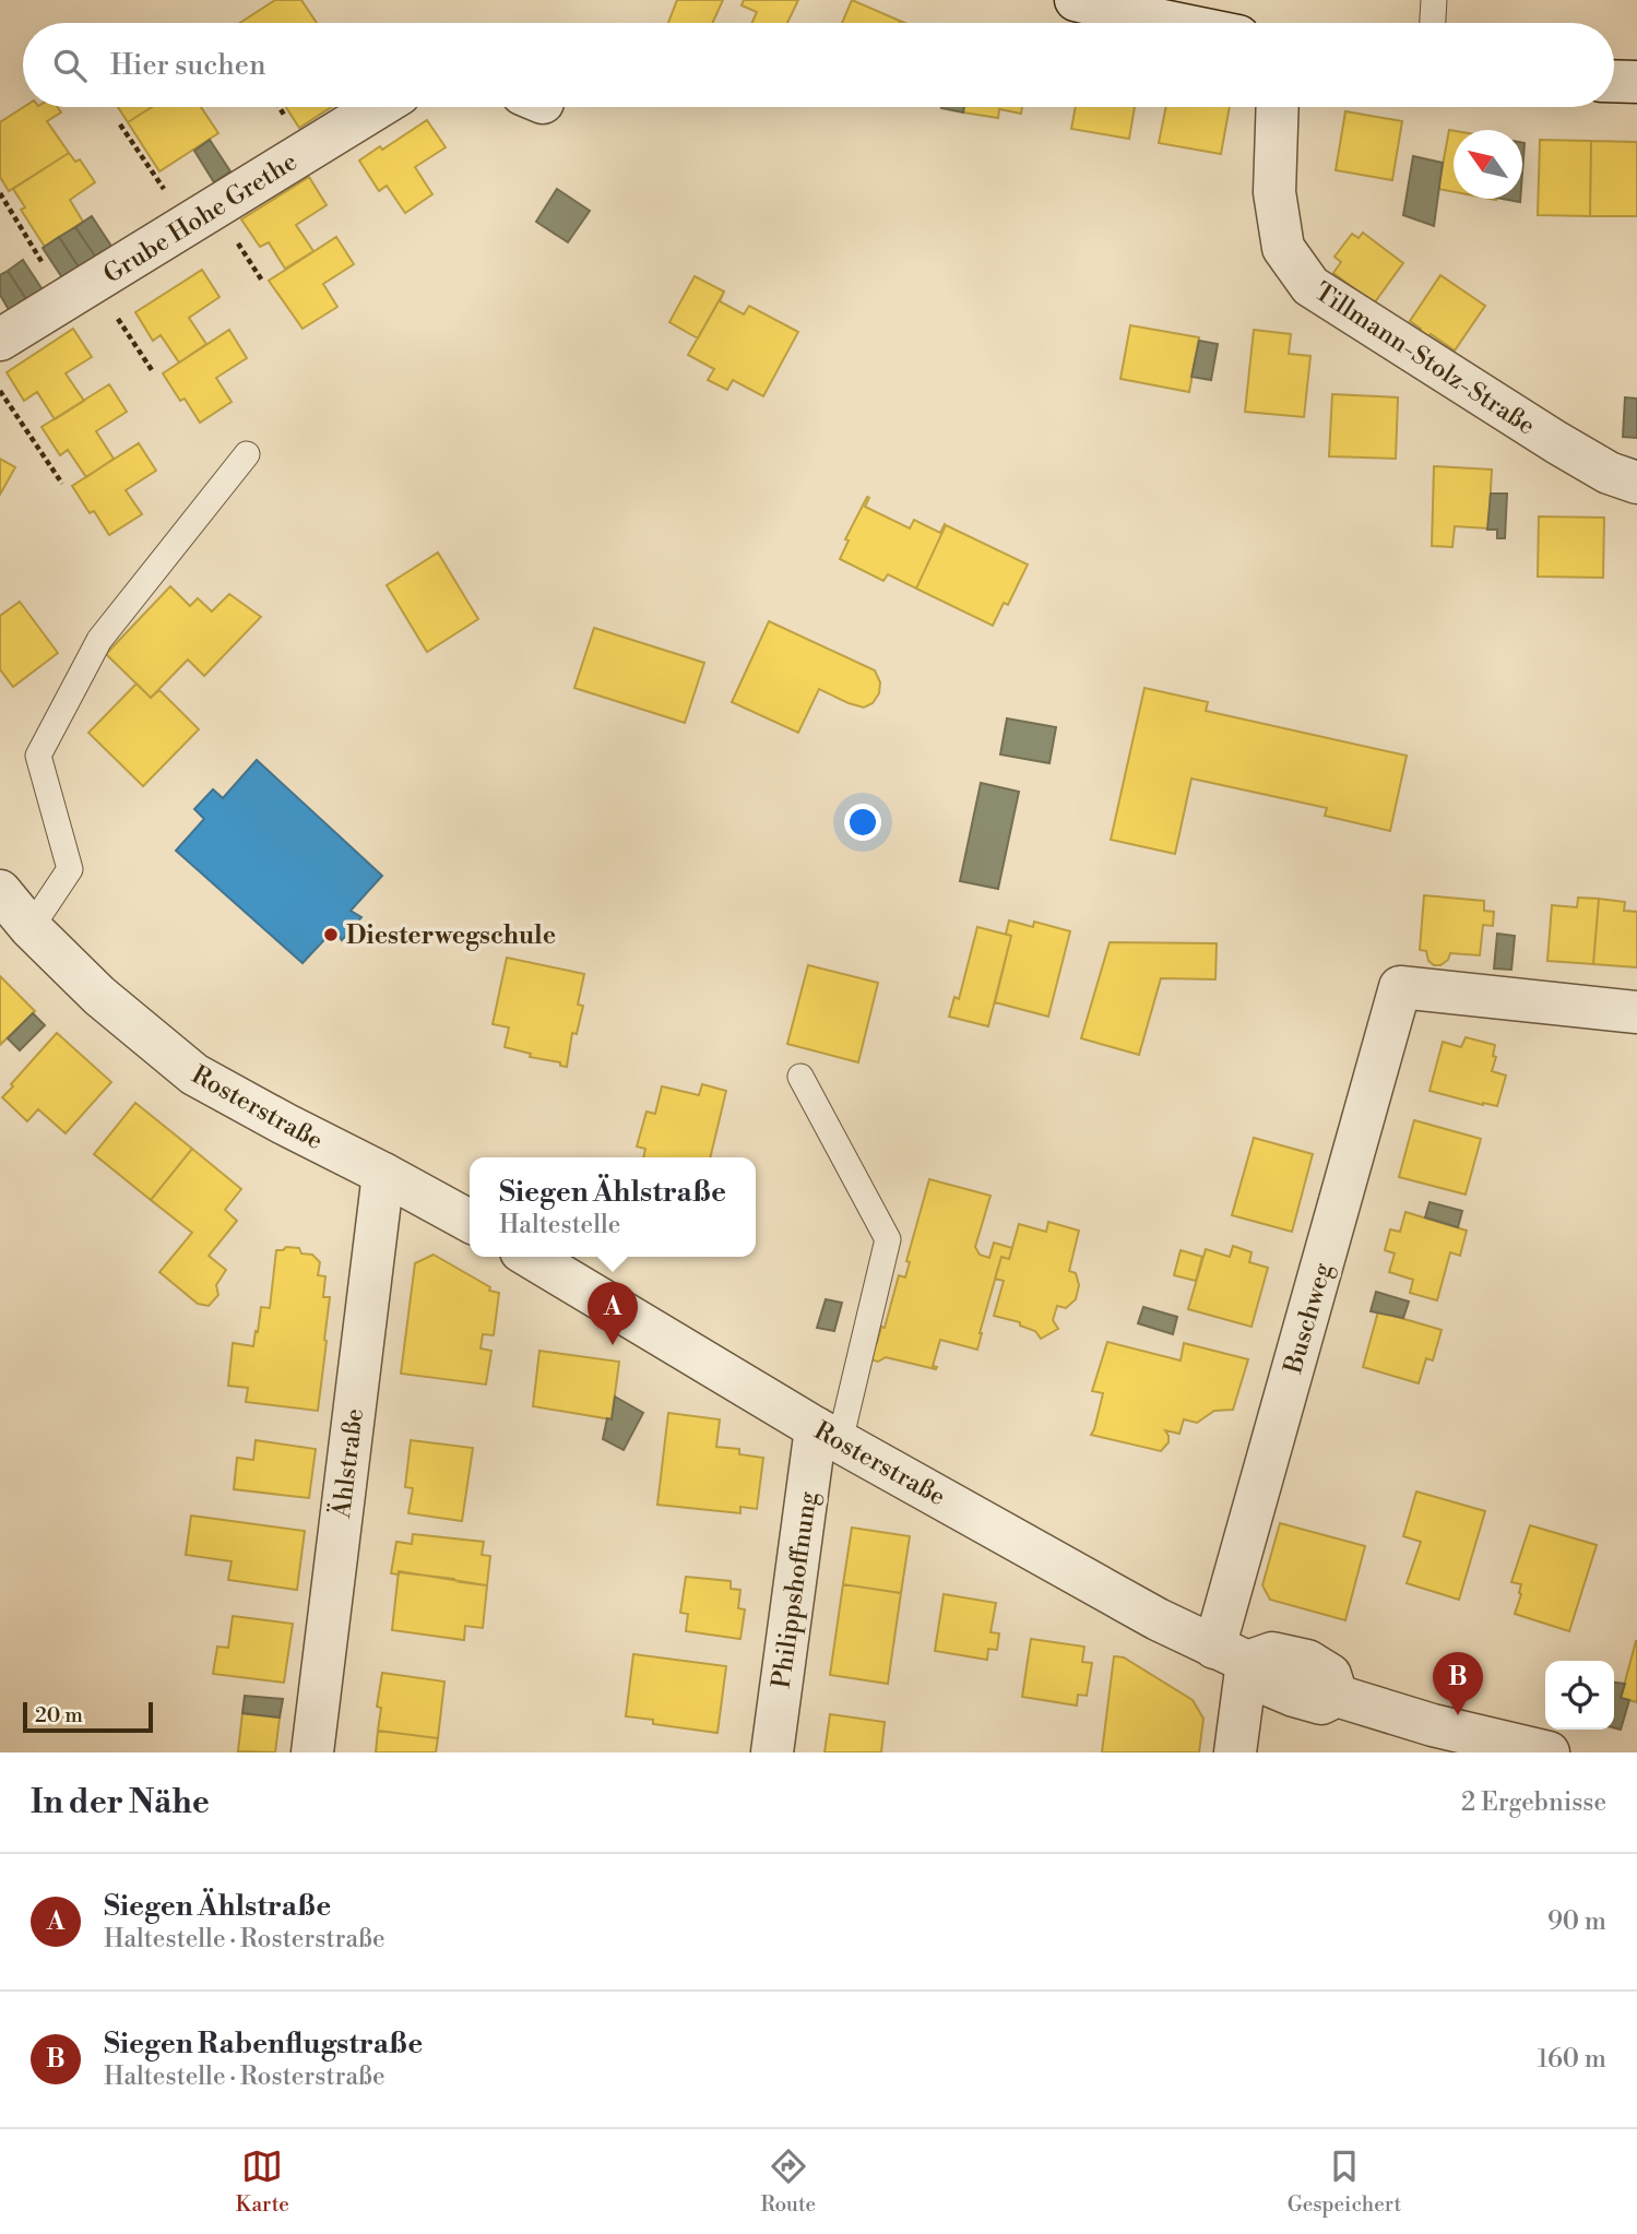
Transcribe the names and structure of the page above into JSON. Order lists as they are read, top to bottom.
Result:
{
  "streets": {
    "street": [
      "Grube Hohe Grethe",
      "Tillmann-Stolz-Straße",
      "Rosterstraße",
      "Buschweg",
      "Ählstraße",
      "Philippshoffnung"
    ]
  },
  "crossings": [
    ["Rosterstraße", "Buschweg"],
    ["Rosterstraße", "Ählstraße"],
    ["Rosterstraße", "Philippshoffnung"]
  ],
  "places": ["Diesterwegschule"],
  "scale_bar": "20 m",
  "north": "top left",
  "page": {
    "search": "Hier suchen",
    "popup": ["Siegen Ählstraße", "Haltestelle"],
    "pins": ["A", "B"],
    "scale": "20 m",
    "heading": ["In der Nähe", "2 Ergebnisse"],
    "list": [
      {
        "mark": "A",
        "name": "Siegen Ählstraße",
        "note": "Haltestelle · Rosterstraße",
        "value": "90 m"
      },
      {
        "mark": "B",
        "name": "Siegen Rabenflugstraße",
        "note": "Haltestelle · Rosterstraße",
        "value": "160 m"
      }
    ],
    "nav": ["Karte", "Route", "Gespeichert"]
  }
}
